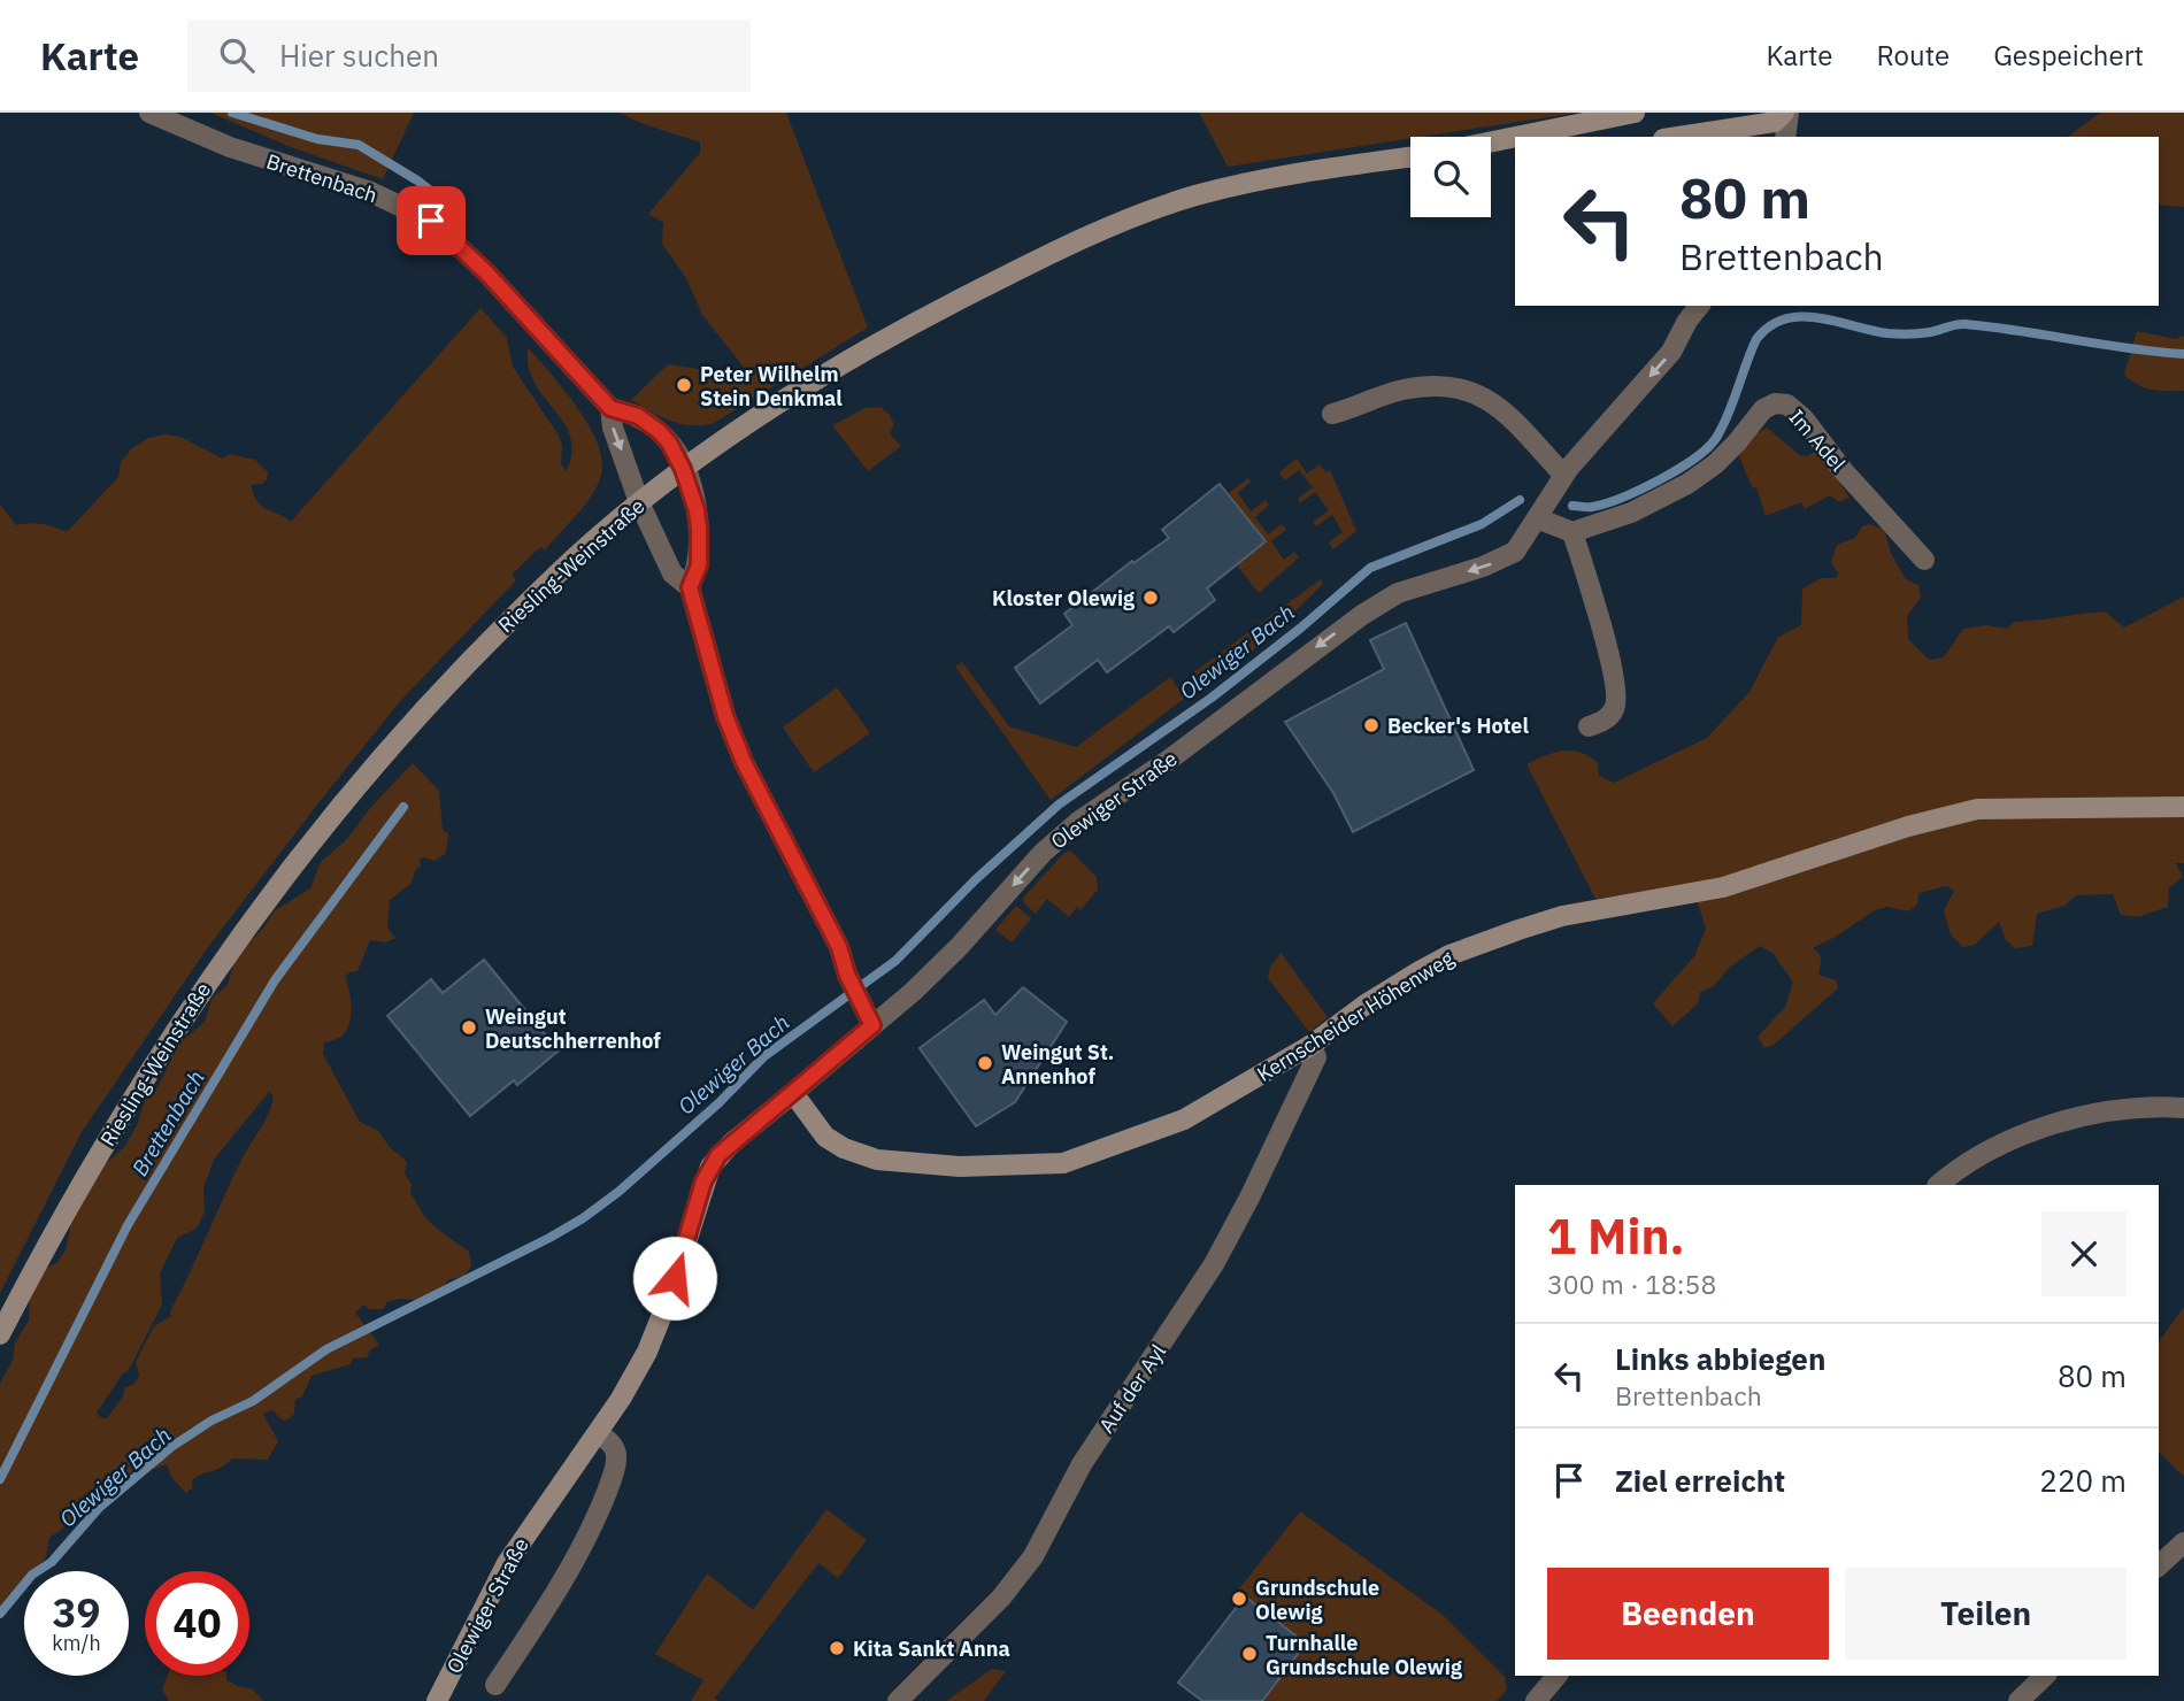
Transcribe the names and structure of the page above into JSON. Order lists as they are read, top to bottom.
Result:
{
  "streets": {
    "main road": ["Riesling-Weinstraße", "Olewiger Straße", "Kernscheider Höhenweg"],
    "street": ["Brettenbach", "Im Adel", "Auf der Ayl"]
  },
  "crossings": [
    ["Brettenbach", "Riesling-Weinstraße"],
    ["Brettenbach", "Olewiger Straße"],
    ["Olewiger Straße", "Kernscheider Höhenweg"],
    ["Kernscheider Höhenweg", "Auf der Ayl"]
  ],
  "one_way": ["Olewiger Straße"],
  "water": ["Olewiger Bach", "Brettenbach"],
  "places": [
    "Peter Wilhelm Stein Denkmal",
    "Kloster Olewig",
    "Becker's Hotel",
    "Weingut Deutschherrenhof",
    "Weingut St. Annenhof",
    "Grundschule Olewig",
    "Kita Sankt Anna",
    "Turnhalle Grundschule Olewig"
  ],
  "page": {
    "header": "Karte",
    "search": "Hier suchen",
    "nav": ["Karte", "Route", "Gespeichert"],
    "turn": ["80 m", "Brettenbach"],
    "heading": ["1 Min.", "300 m · 18:58"],
    "list": [
      {
        "name": "Links abbiegen",
        "note": "Brettenbach",
        "value": "80 m"
      },
      {
        "name": "Ziel erreicht",
        "value": "220 m"
      }
    ],
    "buttons": ["Beenden", "Teilen"],
    "speed": "39 km/h",
    "limit": "40"
  }
}
